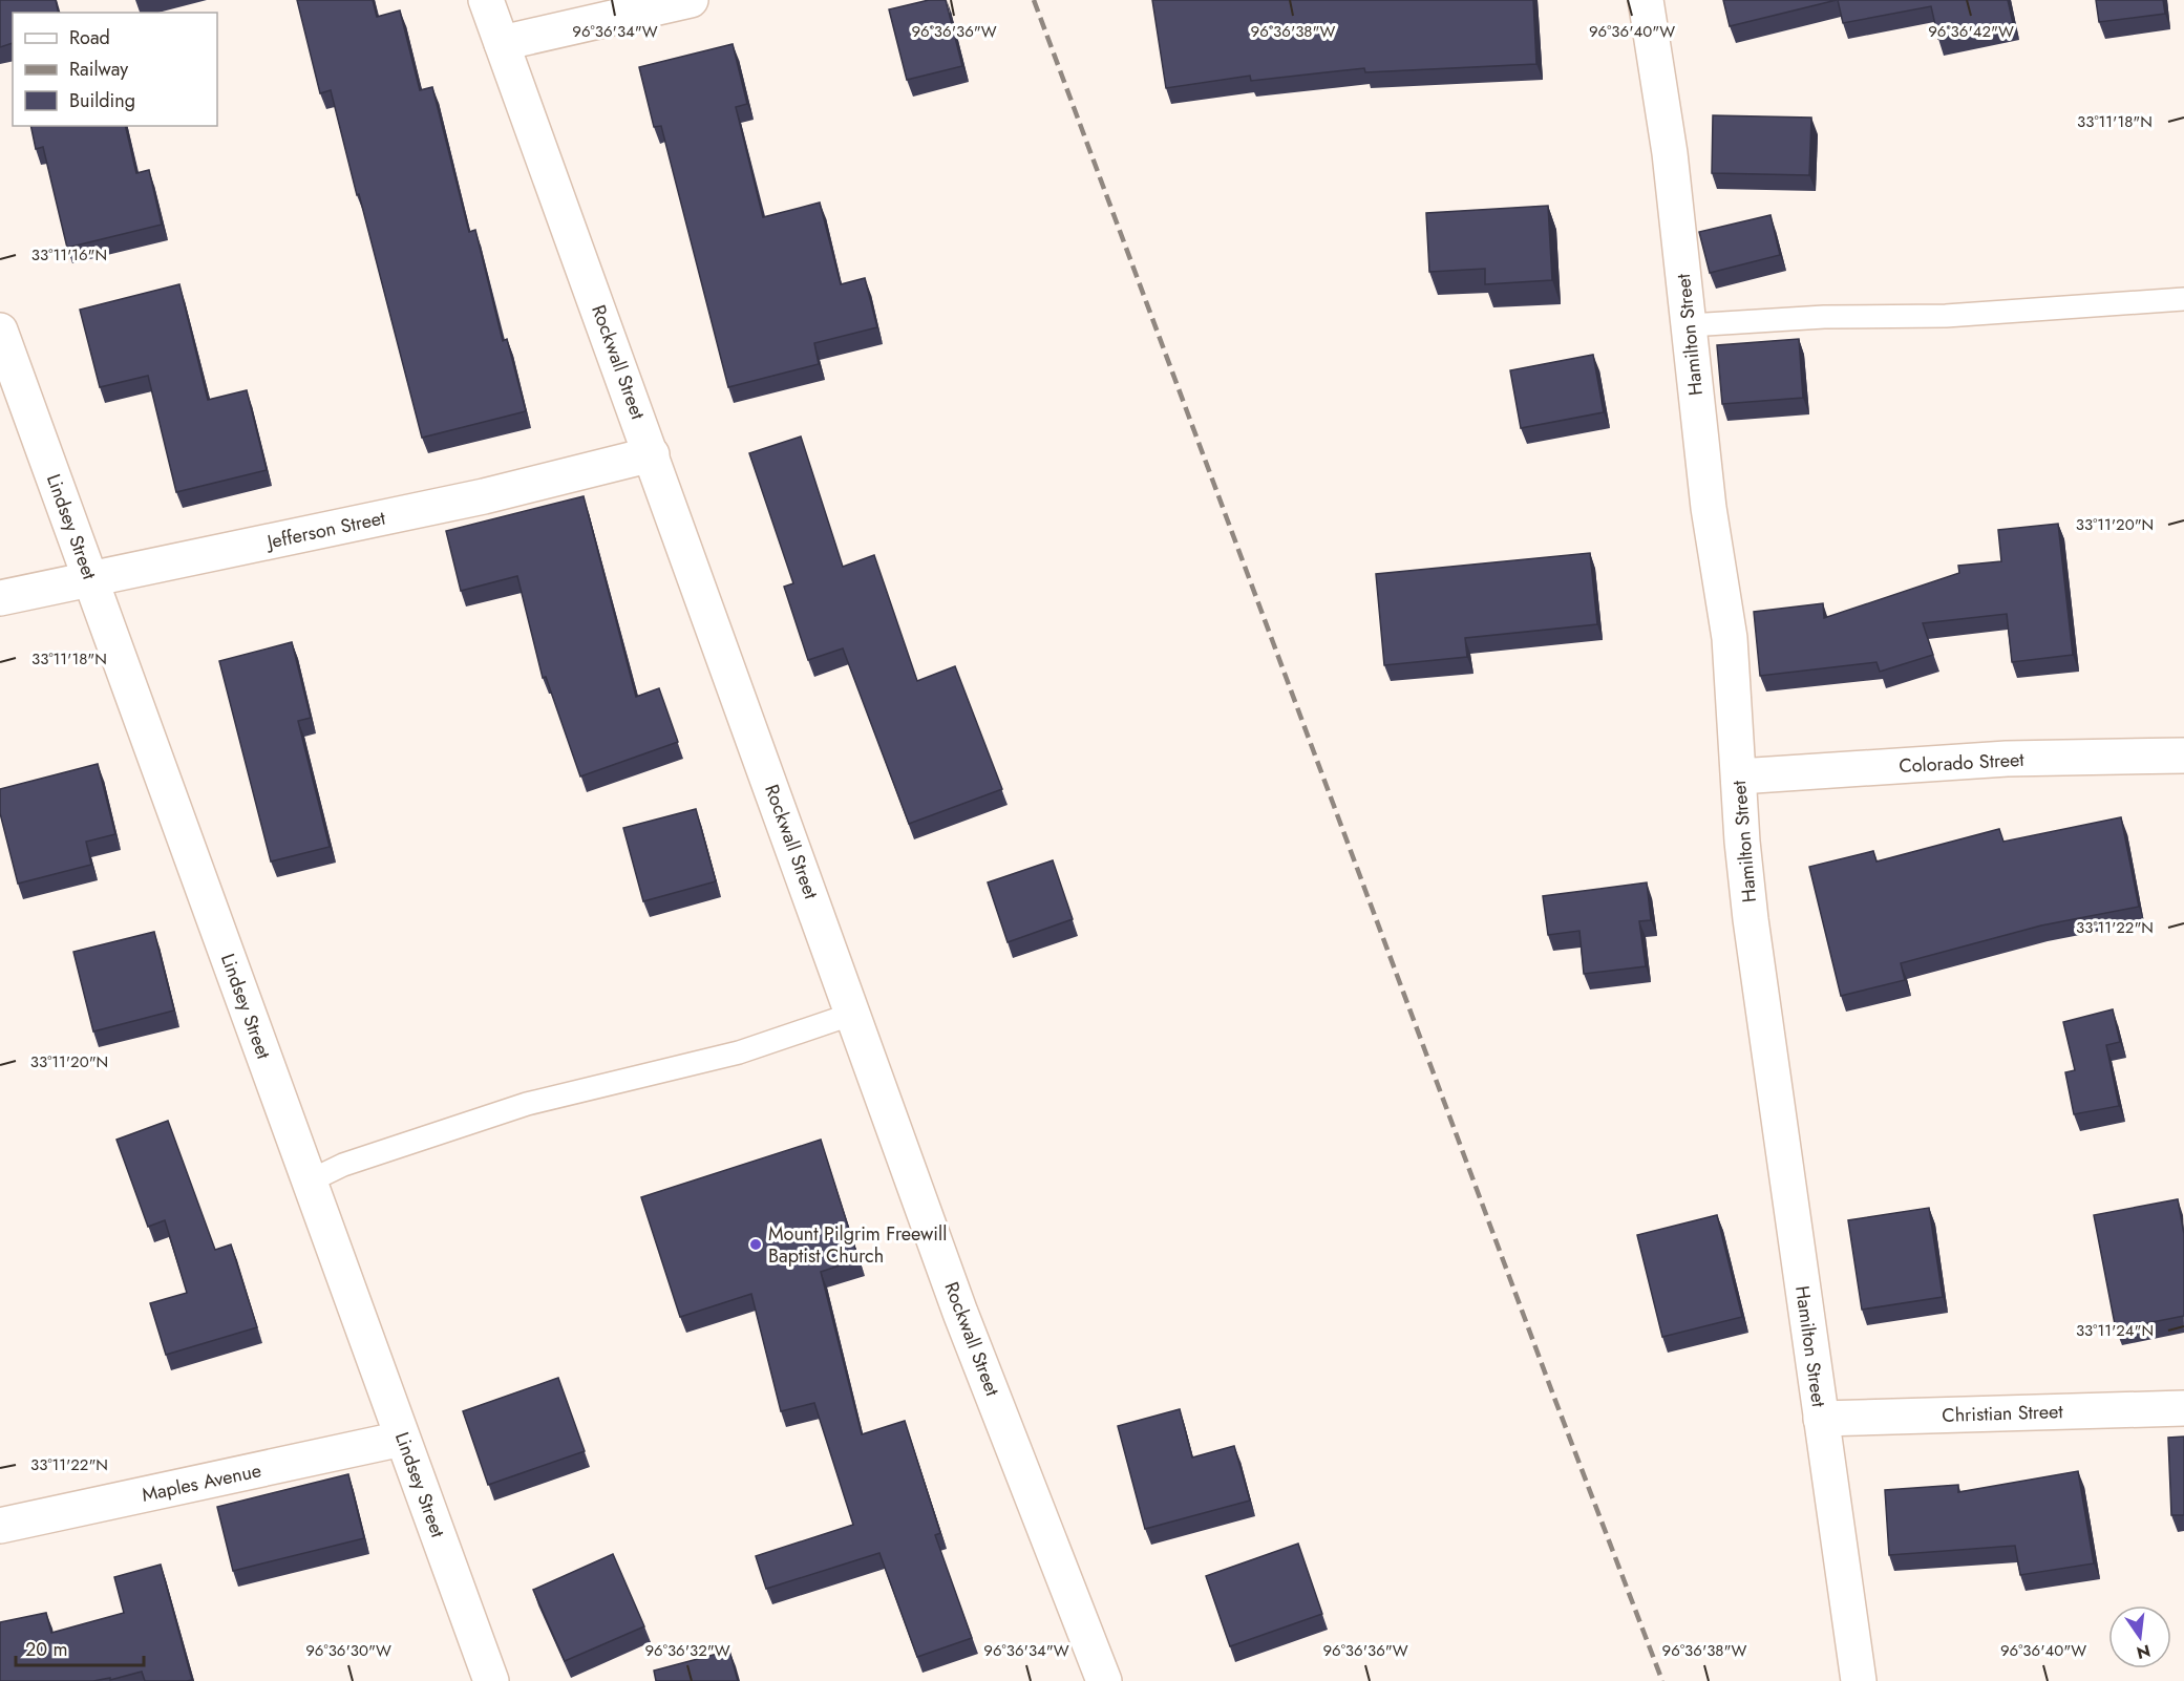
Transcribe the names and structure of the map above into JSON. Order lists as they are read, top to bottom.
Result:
{
  "streets": {
    "street": [
      "Hamilton Street",
      "Rockwall Street",
      "Lindsey Street",
      "Jefferson Street",
      "Colorado Street",
      "Christian Street",
      "Maples Avenue"
    ]
  },
  "crossings": [
    ["Hamilton Street", "Colorado Street"],
    ["Hamilton Street", "Christian Street"],
    ["Rockwall Street", "Jefferson Street"],
    ["Lindsey Street", "Jefferson Street"],
    ["Lindsey Street", "Maples Avenue"]
  ],
  "places": ["Mount Pilgrim Freewill Baptist Church"],
  "legend": ["Road", "Railway", "Building"],
  "scale_bar": "20 m",
  "north": "bottom",
  "coordinates": [
    "96°36'34\"W",
    "96°36'36\"W",
    "96°36'38\"W",
    "96°36'40\"W",
    "96°36'42\"W",
    "33°11'18\"N",
    "33°11'16\"N",
    "33°11'20\"N",
    "33°11'22\"N",
    "33°11'24\"N",
    "96°36'30\"W",
    "96°36'32\"W"
  ]
}
